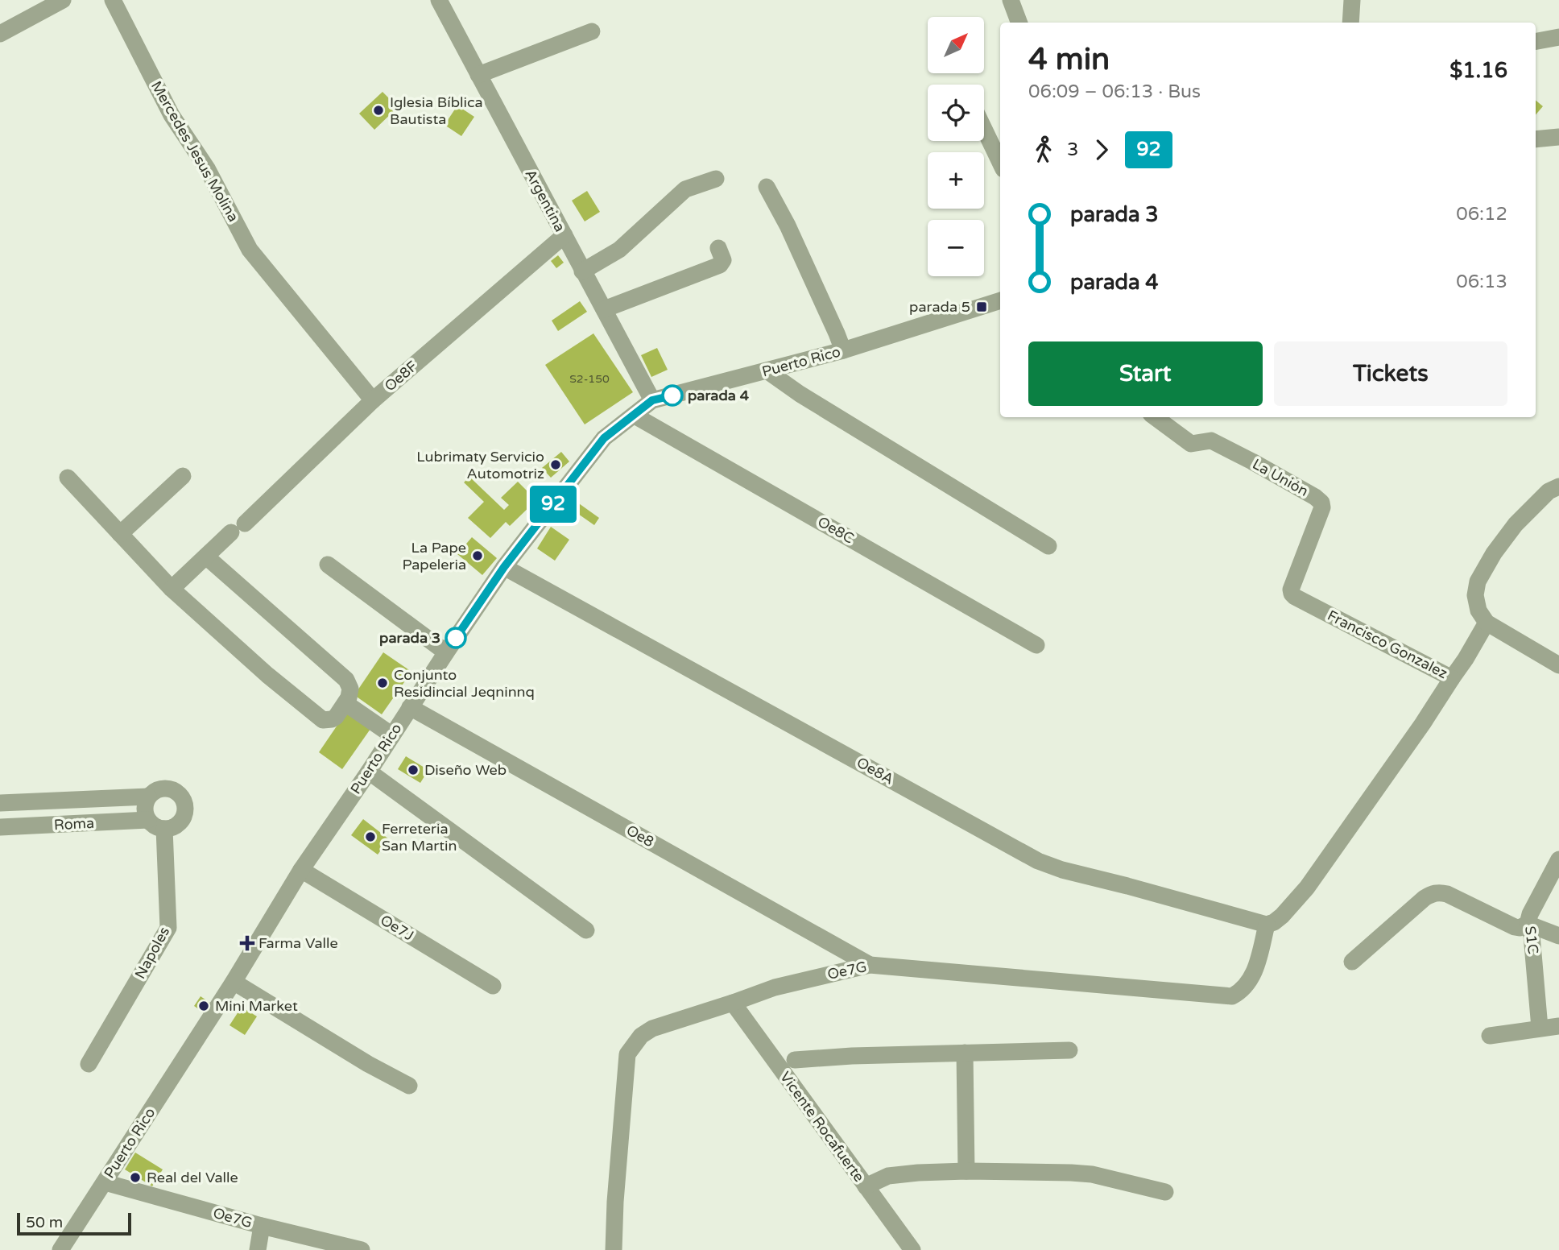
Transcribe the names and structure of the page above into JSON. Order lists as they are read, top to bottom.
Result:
{
  "streets": {
    "street": [
      "Mercedes Jesus Molina",
      "Argentina",
      "Puerto Rico",
      "Oe8F",
      "La Unión",
      "Oe8C",
      "Francisco Gonzalez",
      "Oe8A",
      "Roma",
      "Oe8",
      "Oe7J",
      "S1C",
      "Napoles",
      "Oe7G",
      "Vicente Rocafuerte"
    ]
  },
  "crossings": [
    ["Mercedes Jesus Molina", "Oe8F"],
    ["Argentina", "Puerto Rico"],
    ["Argentina", "Oe8F"],
    ["Puerto Rico", "Oe8C"],
    ["Puerto Rico", "Oe8A"],
    ["Puerto Rico", "Oe8"],
    ["Puerto Rico", "Oe7J"],
    ["Puerto Rico", "Oe7G"],
    ["La Unión", "Francisco Gonzalez"],
    ["Oe8A", "Oe7G"],
    ["Roma", "Napoles"],
    ["Oe8", "Oe7G"],
    ["Oe7G", "Vicente Rocafuerte"]
  ],
  "places": {
    "other": [
      "Iglesia Bíblica Bautista",
      "parada 4",
      "Lubrimaty Servicio Automotriz",
      "La Pape Papeleria",
      "parada 3",
      "Conjunto Residincial Jeqninnq",
      "Diseño Web",
      "Ferreteria San Martin",
      "Mini Market",
      "Real del Valle"
    ],
    "transit": ["parada 5"],
    "health": ["Farma Valle"]
  },
  "lines": ["bus line 92"],
  "house_numbers": ["S2-150"],
  "scale_bar": "50 m",
  "north": "top right",
  "page": {
    "on_map": "92",
    "map_buttons": ["+", "−"],
    "heading": ["4 min", "06:09 – 06:13 · Bus", "$1.16"],
    "legs": ["3", "92"],
    "list": [
      {
        "name": "parada 3",
        "value": "06:12"
      },
      {
        "name": "parada 4",
        "value": "06:13"
      }
    ],
    "buttons": ["Start", "Tickets"],
    "scale": "50 m"
  }
}
